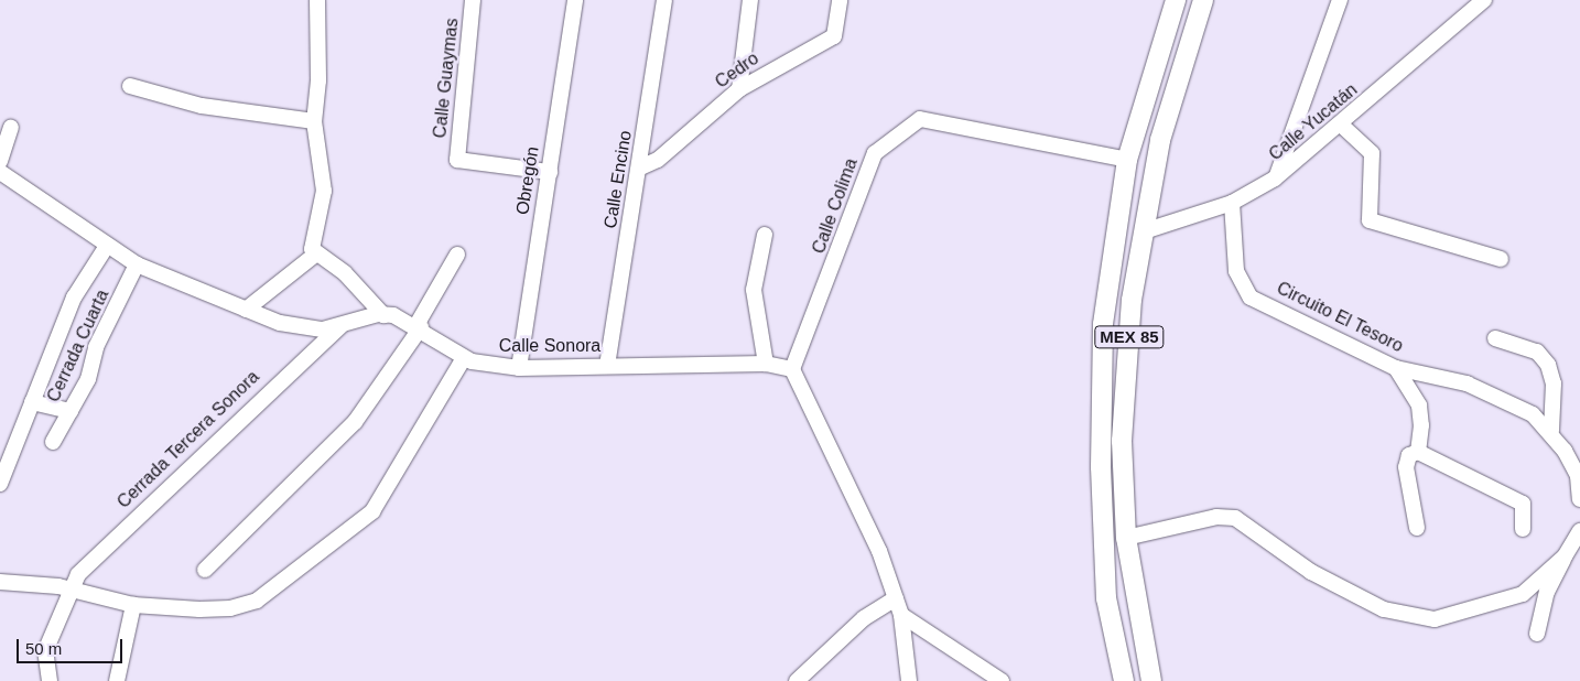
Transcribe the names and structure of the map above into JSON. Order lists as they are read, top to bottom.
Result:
{
  "streets": {
    "main road": ["MEX 85"],
    "street": [
      "Cedro",
      "Calle Guaymas",
      "Calle Yucatán",
      "Calle Encino",
      "Obregón",
      "Calle Colima",
      "Circuito El Tesoro",
      "Cerrada Cuarta",
      "Calle Sonora",
      "Cerrada Tercera Sonora"
    ]
  },
  "crossings": [
    ["Cedro", "Calle Encino"],
    ["Calle Guaymas", "Obregón"],
    ["Calle Yucatán", "Circuito El Tesoro"],
    ["Calle Yucatán", "MEX 85"],
    ["Calle Encino", "Calle Sonora"],
    ["Obregón", "Calle Sonora"],
    ["Calle Colima", "MEX 85"],
    ["Calle Colima", "Calle Sonora"]
  ],
  "scale_bar": "50 m"
}
